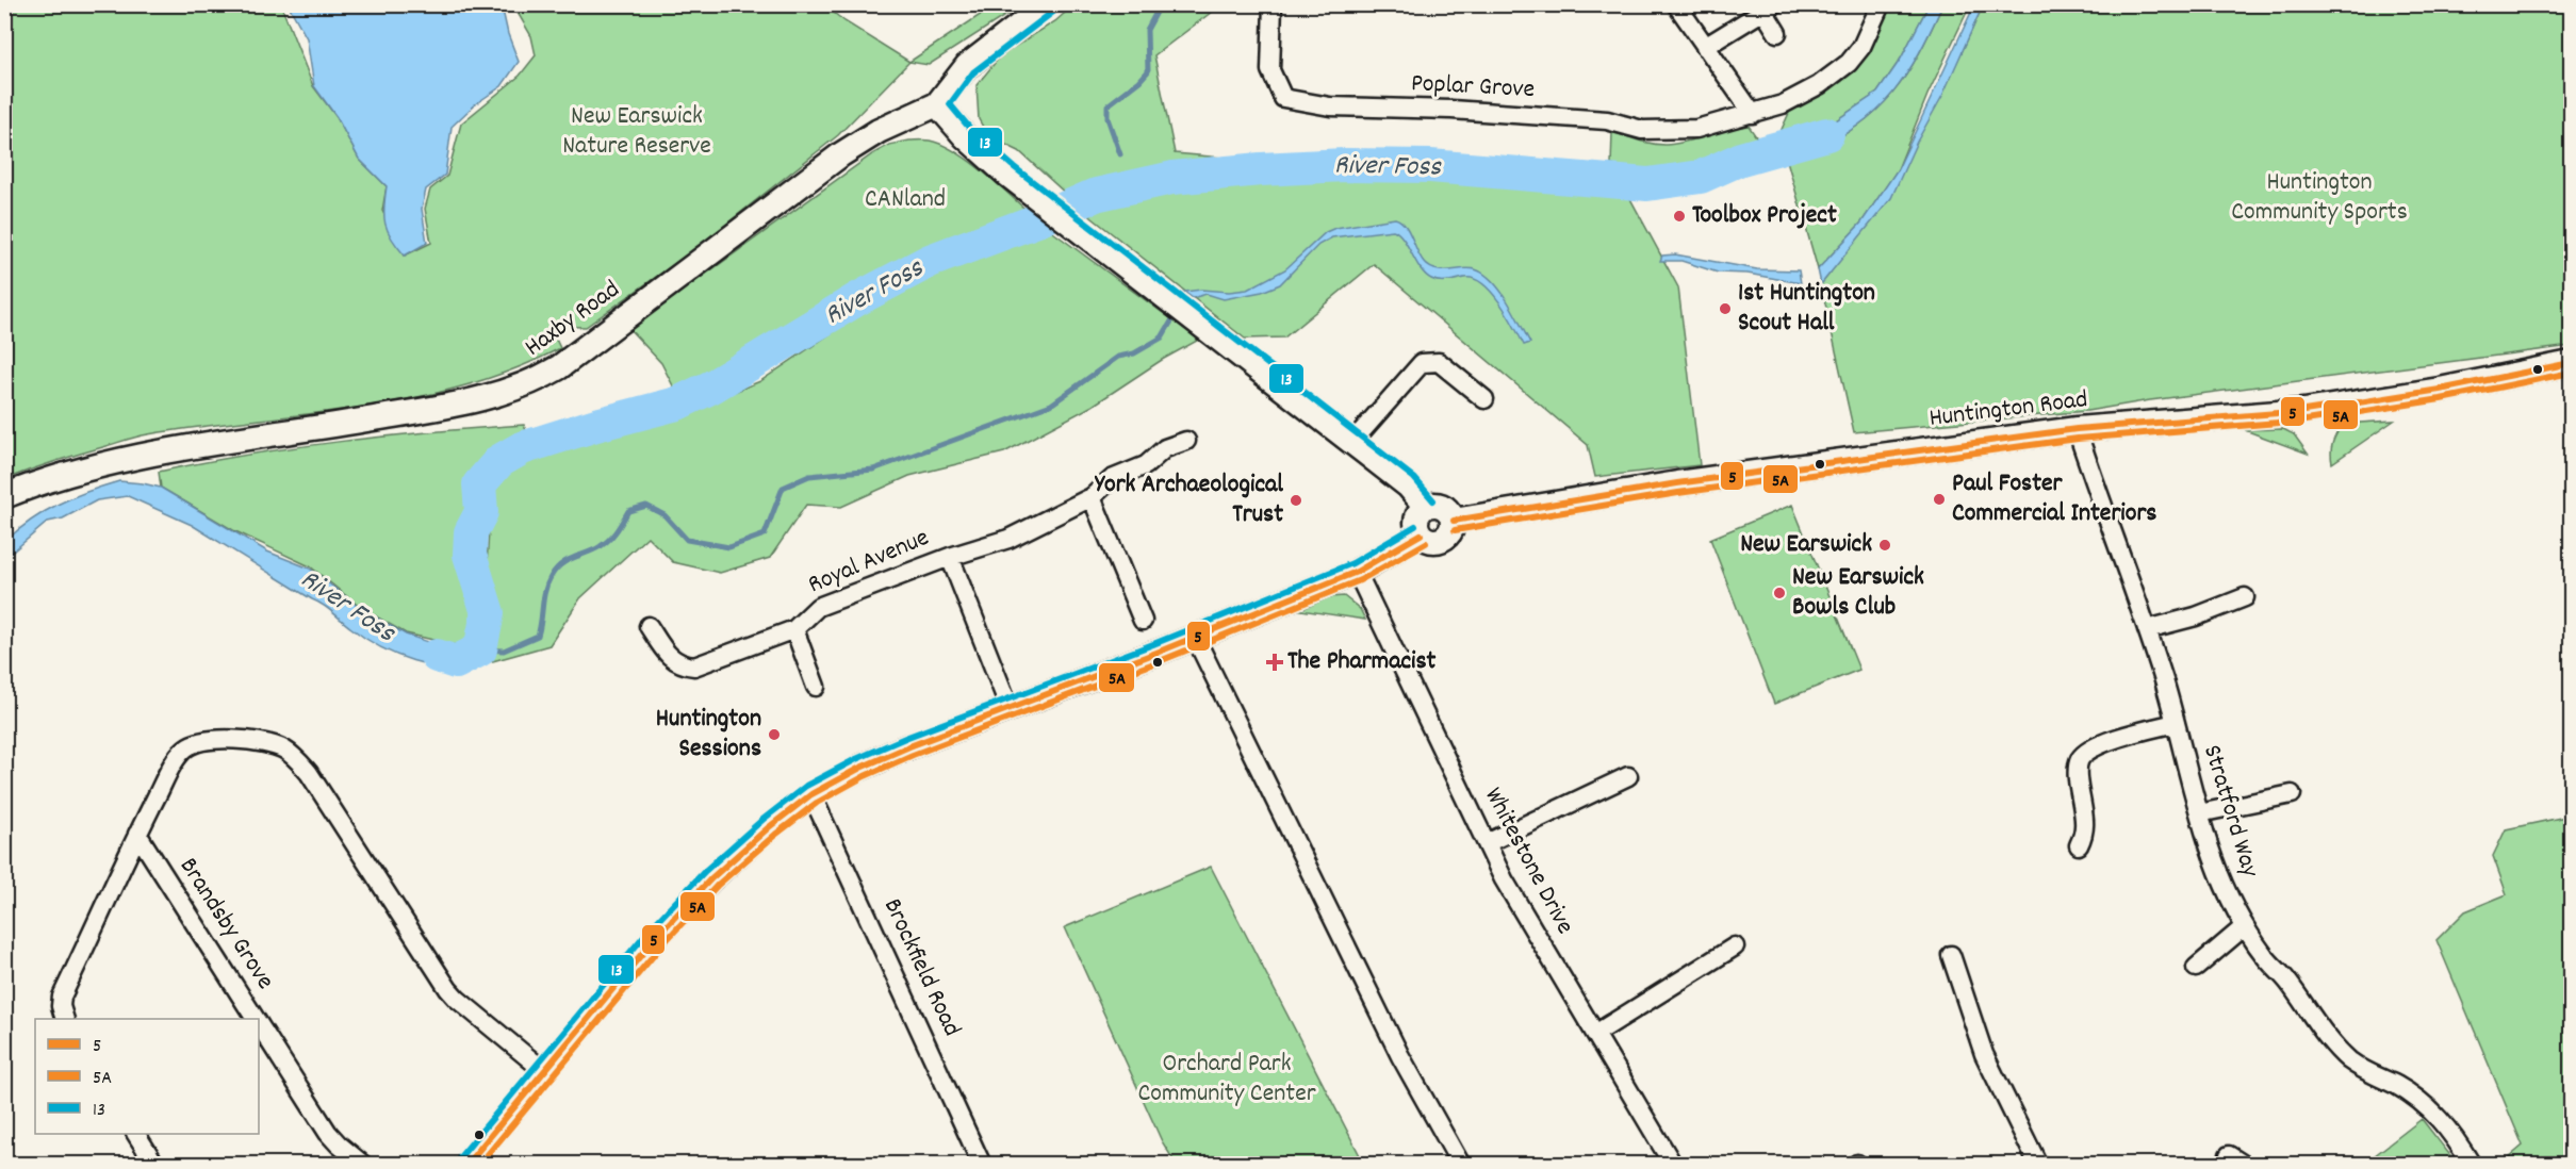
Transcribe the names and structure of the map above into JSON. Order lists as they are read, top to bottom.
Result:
{
  "streets": {
    "street": [
      "Poplar Grove",
      "Haxby Road",
      "Huntington Road",
      "Royal Avenue",
      "Stratford Way",
      "Whitestone Drive",
      "Brandsby Grove",
      "Brockfield Road"
    ]
  },
  "crossings": [
    ["Huntington Road", "Stratford Way"]
  ],
  "water": ["River Foss"],
  "parks": [
    "New Earswick Nature Reserve",
    "Huntington Community Sports",
    "CANland",
    "Orchard Park Community Center"
  ],
  "places": {
    "other": [
      "Toolbox Project",
      "1st Huntington Scout Hall",
      "Paul Foster Commercial Interiors",
      "York Archaeological Trust",
      "New Earswick",
      "New Earswick Bowls Club",
      "Huntington Sessions"
    ],
    "health": ["The Pharmacist"]
  },
  "lines": ["transit line 13", "transit line 5", "transit line 5A"],
  "legend": ["5", "5A", "13"]
}
